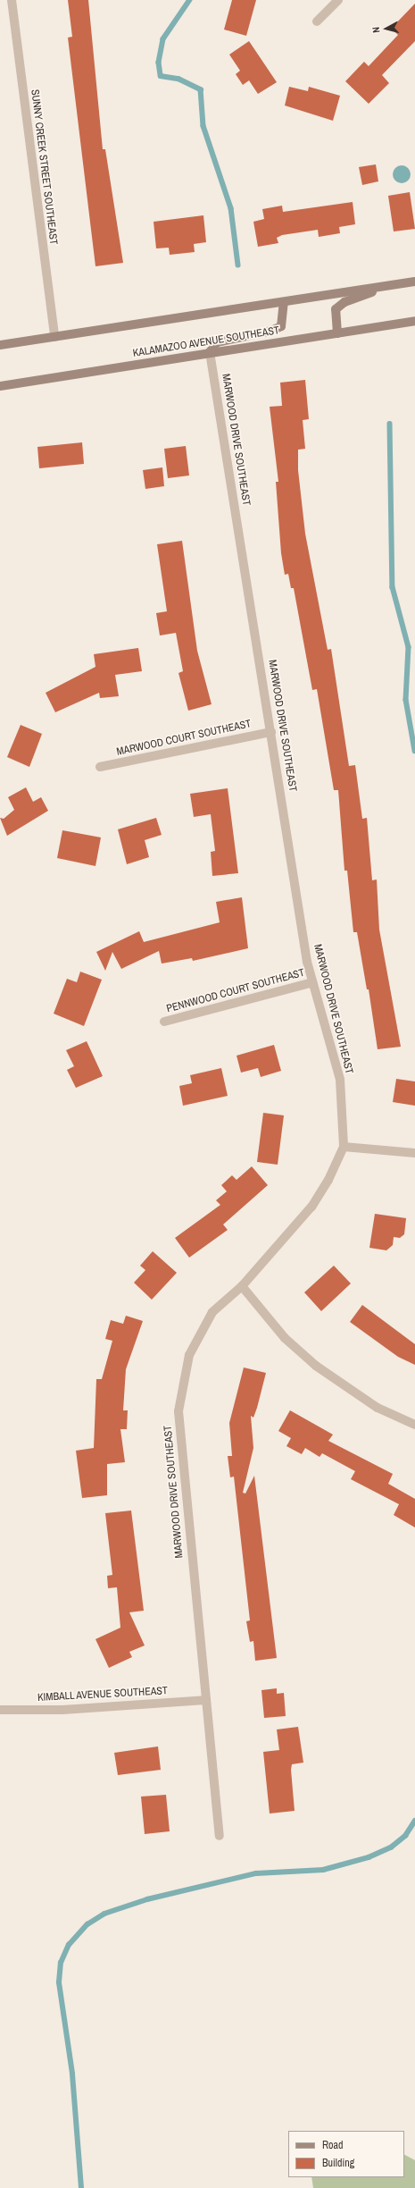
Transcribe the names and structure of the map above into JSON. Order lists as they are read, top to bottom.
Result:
{
  "streets": {
    "main road": ["KALAMAZOO AVENUE SOUTHEAST"],
    "street": [
      "SUNNY CREEK STREET SOUTHEAST",
      "MARWOOD DRIVE SOUTHEAST",
      "MARWOOD COURT SOUTHEAST",
      "PENNWOOD COURT SOUTHEAST",
      "KIMBALL AVENUE SOUTHEAST"
    ]
  },
  "crossings": [
    ["KALAMAZOO AVENUE SOUTHEAST", "MARWOOD DRIVE SOUTHEAST"],
    ["MARWOOD DRIVE SOUTHEAST", "MARWOOD COURT SOUTHEAST"],
    ["MARWOOD DRIVE SOUTHEAST", "PENNWOOD COURT SOUTHEAST"],
    ["MARWOOD DRIVE SOUTHEAST", "KIMBALL AVENUE SOUTHEAST"]
  ],
  "legend": ["Road", "Building"],
  "north": "left"
}
